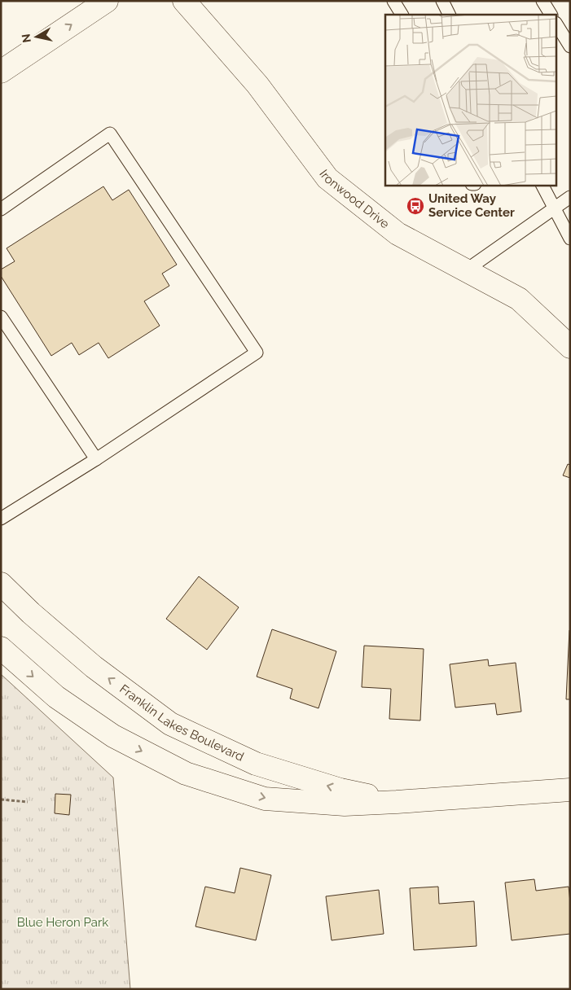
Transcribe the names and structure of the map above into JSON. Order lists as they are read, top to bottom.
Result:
{
  "streets": {
    "street": ["Ironwood Drive", "Franklin Lakes Boulevard"]
  },
  "parks": ["Blue Heron Park"],
  "places": {
    "bus stop": ["United Way Service Center"]
  },
  "north": "left"
}
